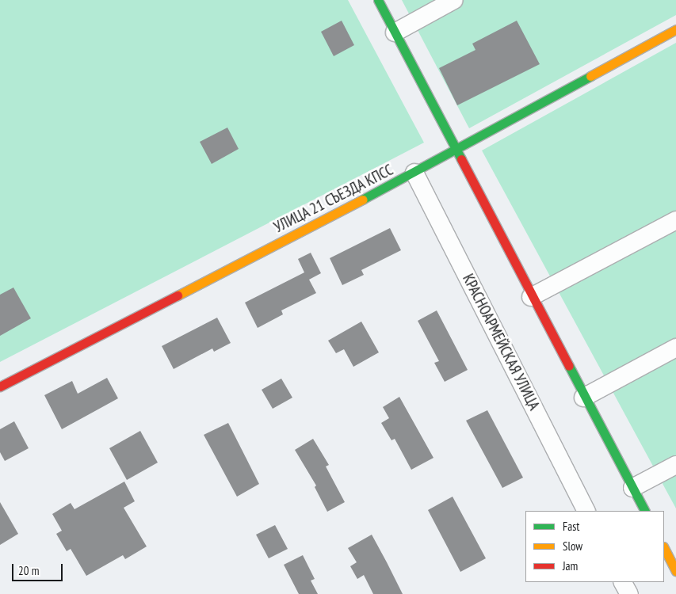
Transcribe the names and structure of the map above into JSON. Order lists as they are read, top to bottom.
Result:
{
  "streets": {
    "street": ["УЛИЦА 21 СЪЕЗДА КПСС", "КРАСНОАРМЕЙСКАЯ УЛИЦА"]
  },
  "crossings": [
    ["УЛИЦА 21 СЪЕЗДА КПСС", "КРАСНОАРМЕЙСКАЯ УЛИЦА"]
  ],
  "legend": ["Fast", "Slow", "Jam"],
  "scale_bar": "20 m"
}
